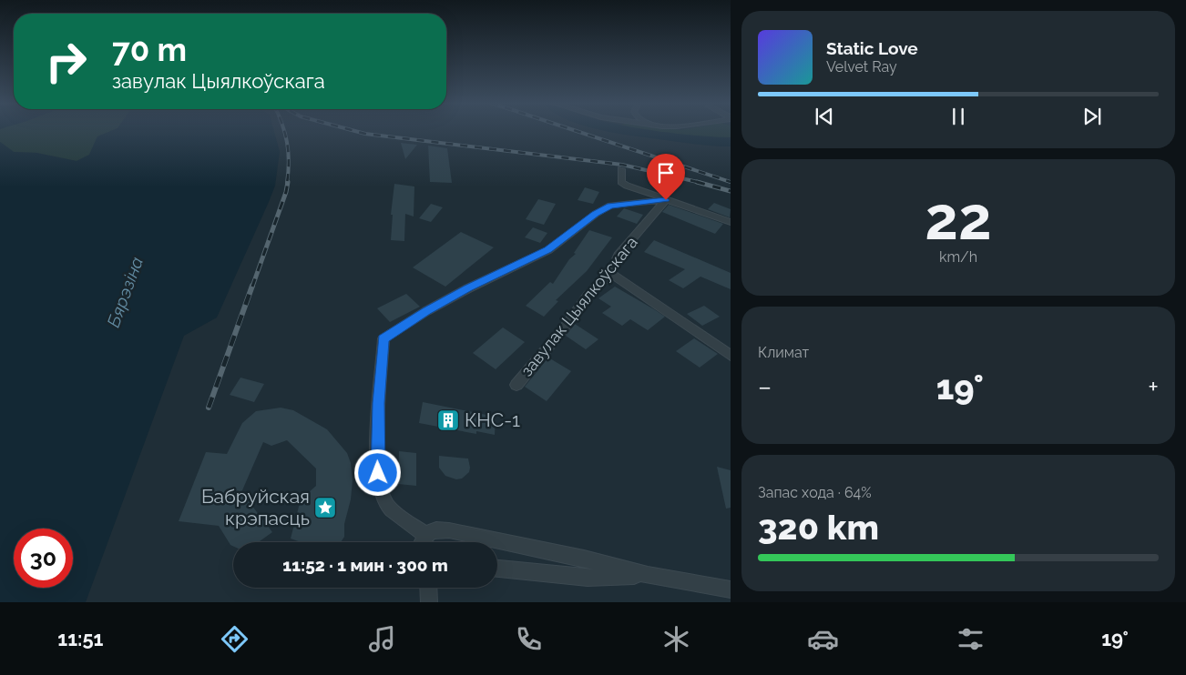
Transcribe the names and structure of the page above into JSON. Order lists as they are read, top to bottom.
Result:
{
  "streets": {
    "street": ["завулак Цыялкоўскага"]
  },
  "water": ["Бярэзіна"],
  "places": {
    "building": ["КНС-1"],
    "place": ["Бабруйская крэпасць"]
  },
  "page": {
    "turn": ["70 m", "завулак Цыялкоўскага"],
    "song": ["Static Love", "Velvet Ray"],
    "tile": [
      ["22", "km/h"],
      "Климат",
      ["Запас хода · 64%", "320 km"]
    ],
    "heat": ["−", "19°", "+"],
    "limit": "30",
    "trip": "11:52 · 1 мин · 300 m",
    "tabs": ["11:51", "19°"]
  }
}
